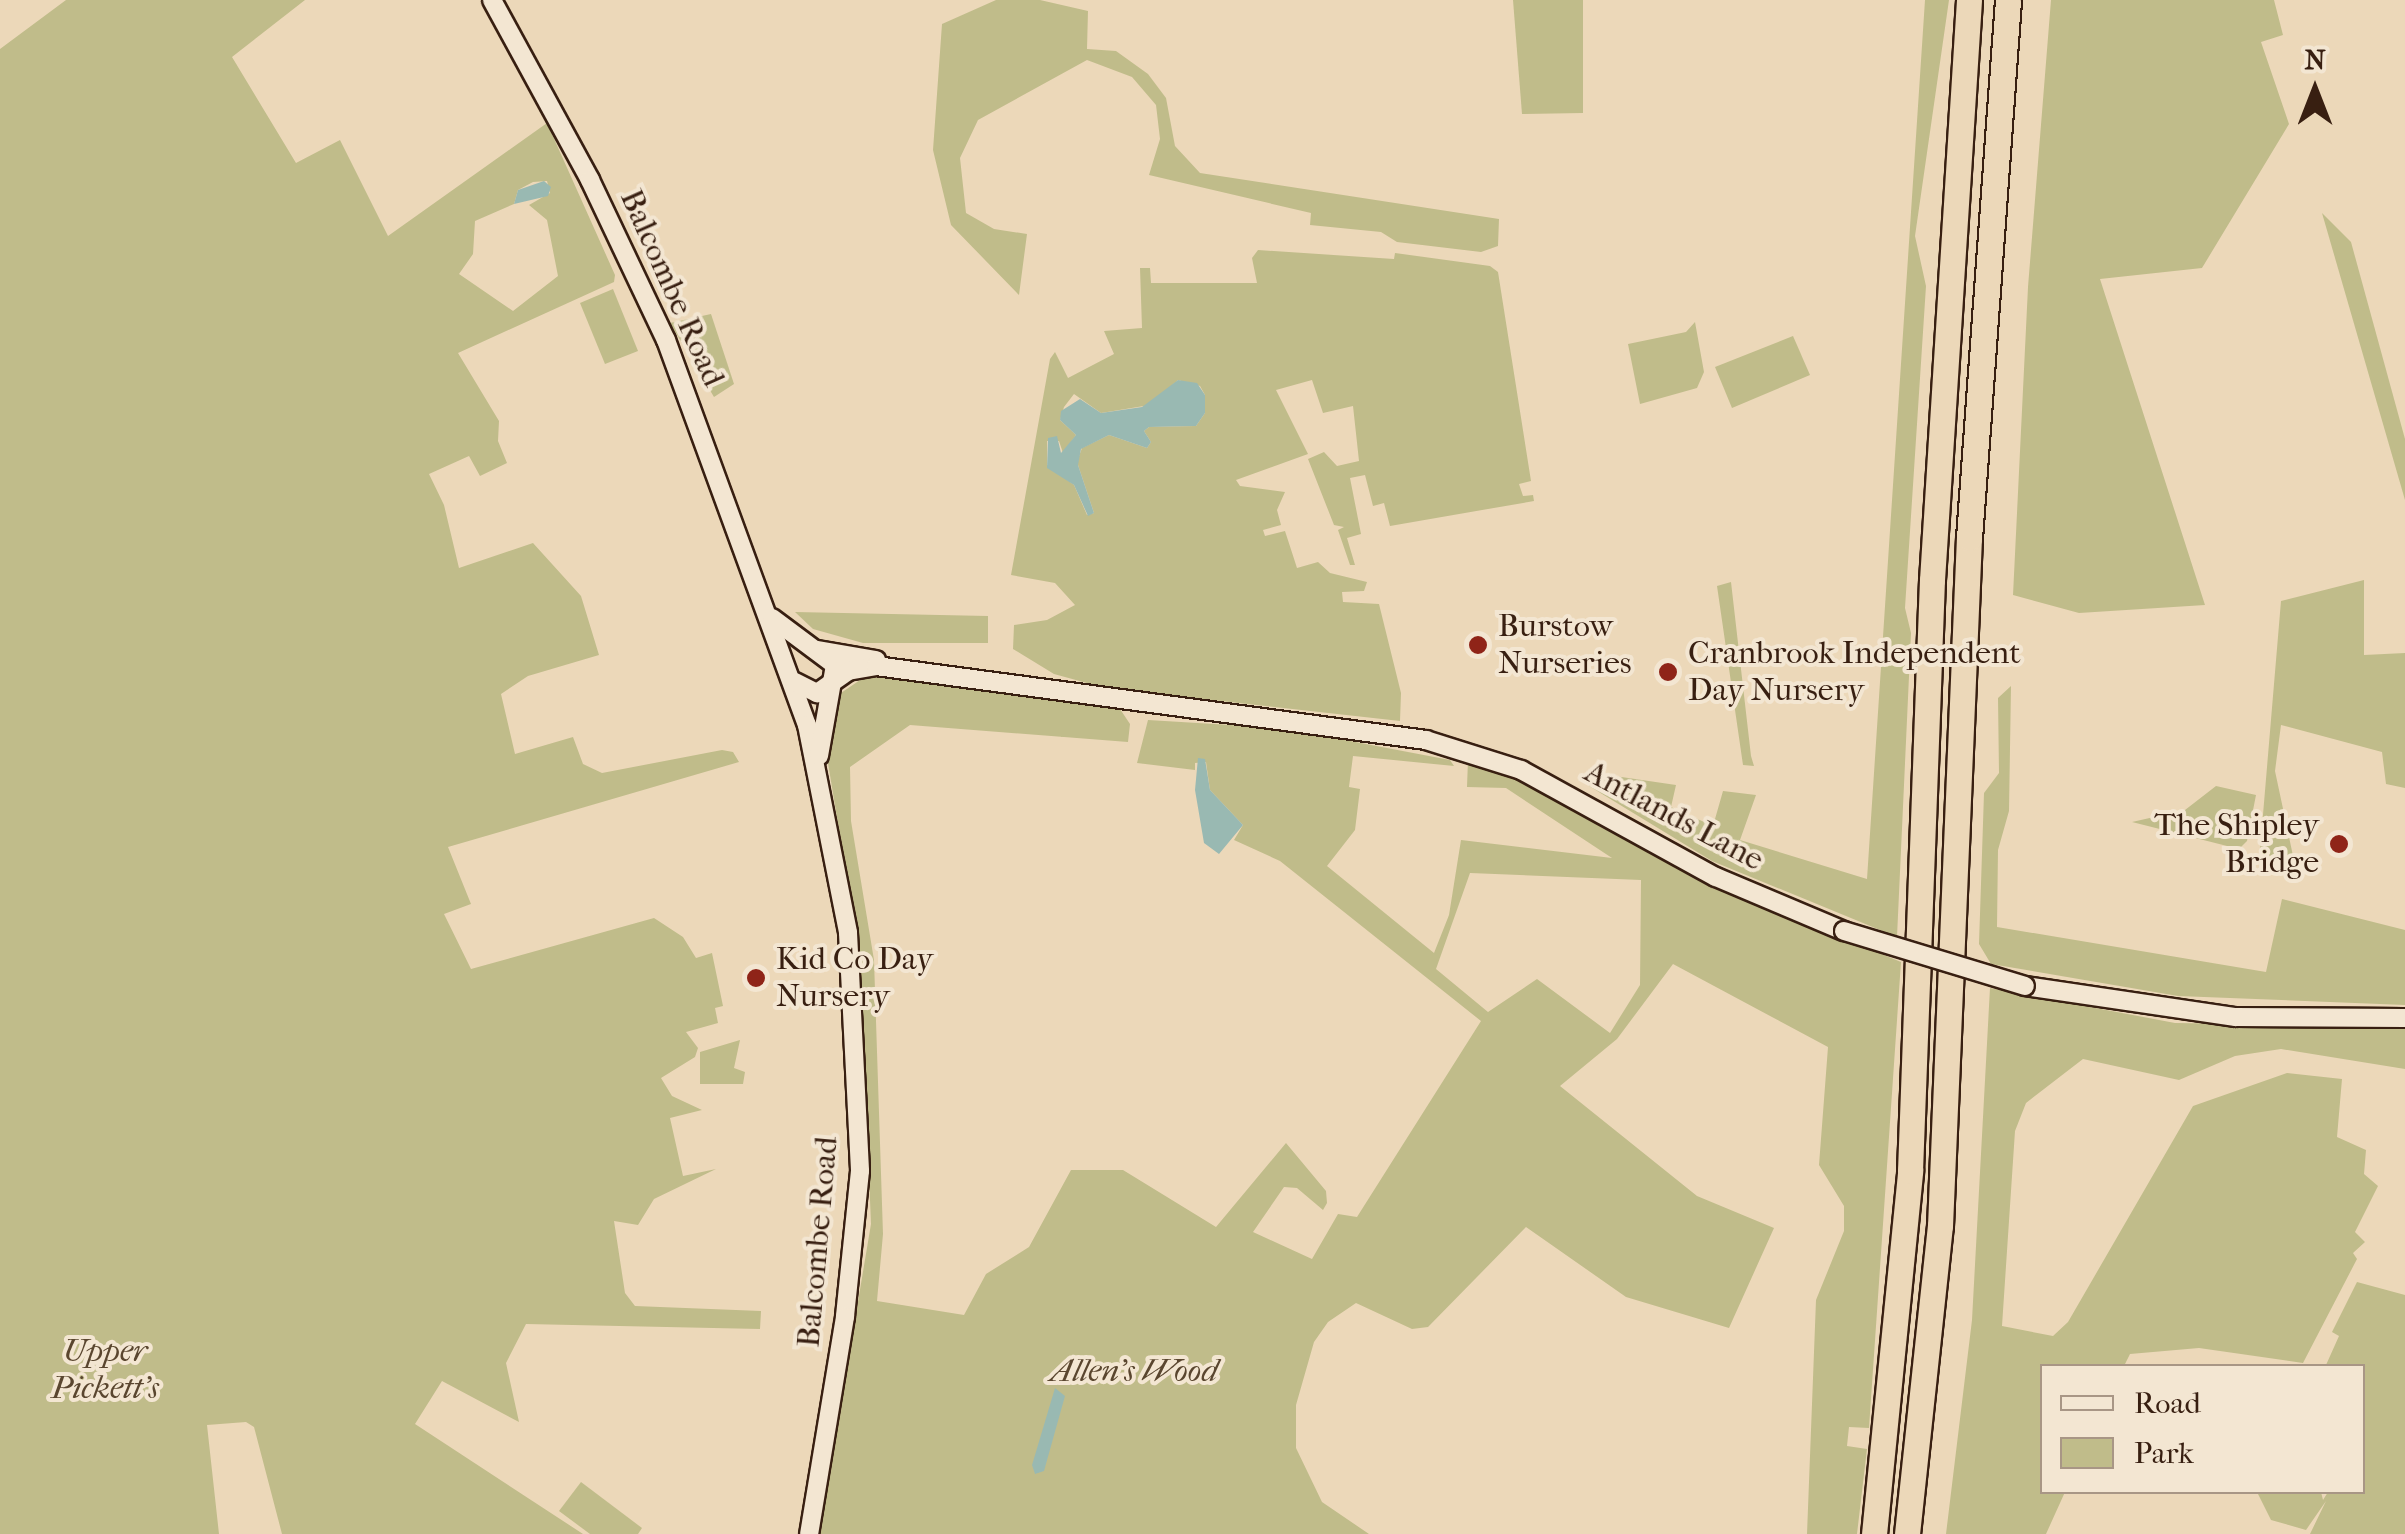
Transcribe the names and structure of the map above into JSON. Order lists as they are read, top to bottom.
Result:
{
  "streets": {
    "main road": ["Balcombe Road", "Antlands Lane"]
  },
  "crossings": [
    ["Balcombe Road", "Antlands Lane"]
  ],
  "parks": ["Upper Pickett's", "Allen's Wood"],
  "places": [
    "Burstow Nurseries",
    "Cranbrook Independent Day Nursery",
    "The Shipley Bridge",
    "Kid Co Day Nursery"
  ],
  "legend": ["Road", "Park"],
  "north": "top"
}
